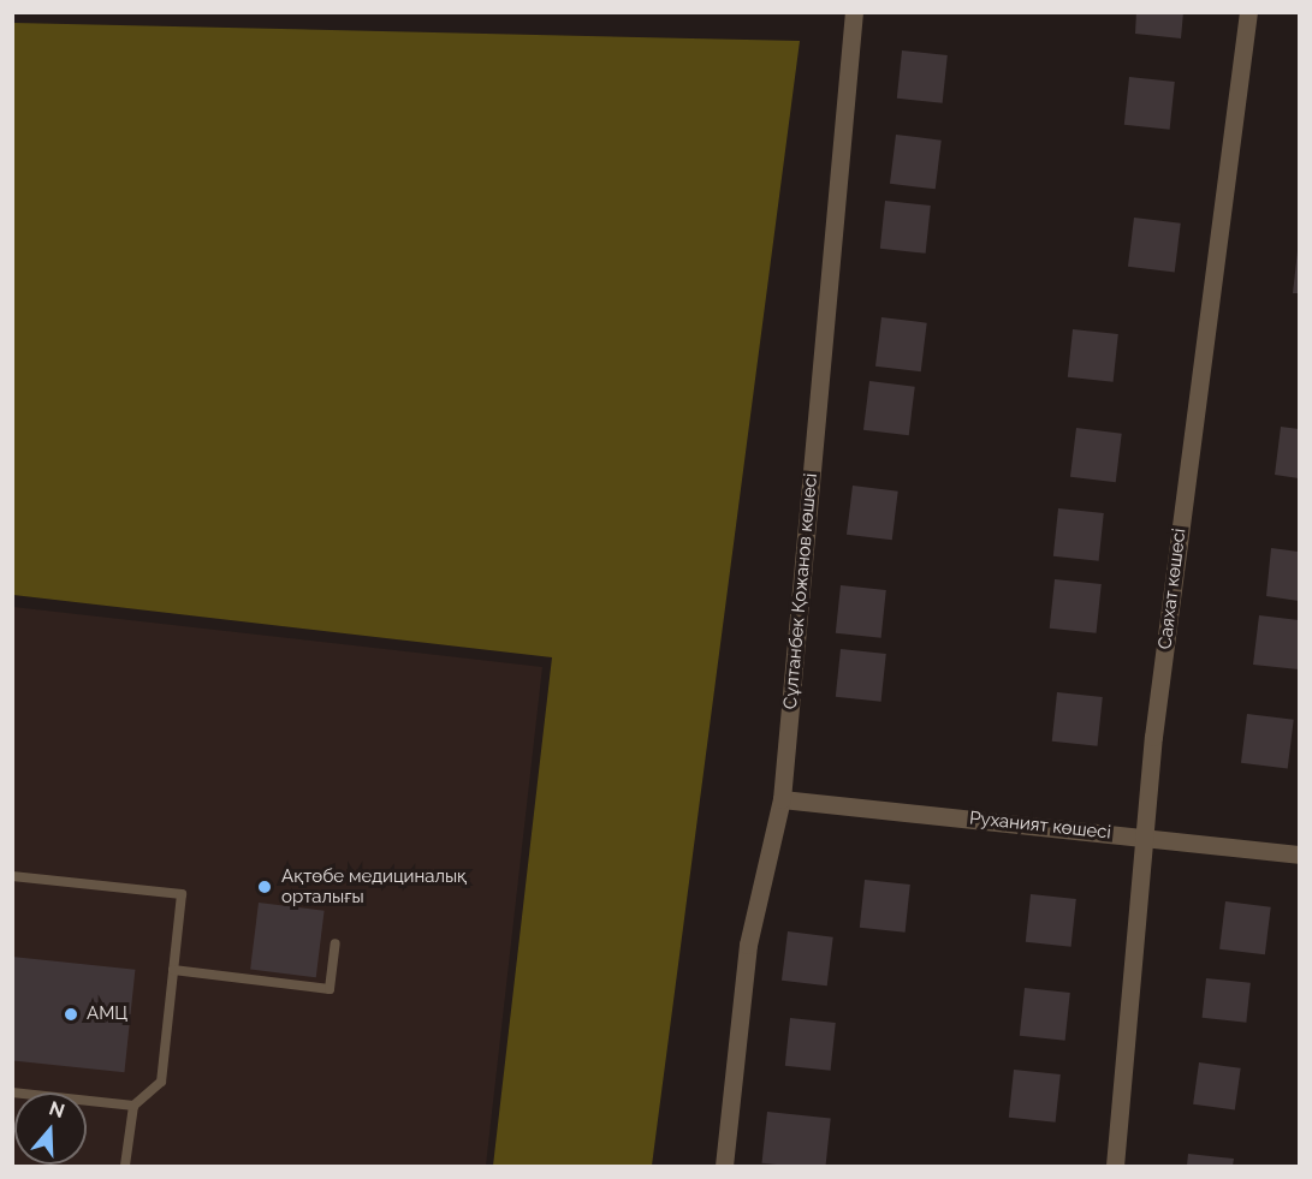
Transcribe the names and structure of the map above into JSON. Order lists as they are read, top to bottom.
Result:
{
  "streets": {
    "street": ["Саяхат көшесі", "Сұлтанбек Қожанов көшесі", "Руханият көшесі"]
  },
  "crossings": [
    ["Саяхат көшесі", "Руханият көшесі"],
    ["Сұлтанбек Қожанов көшесі", "Руханият көшесі"]
  ],
  "places": ["Ақтөбе медициналық орталығы", "АМЦ"],
  "north": "top"
}
